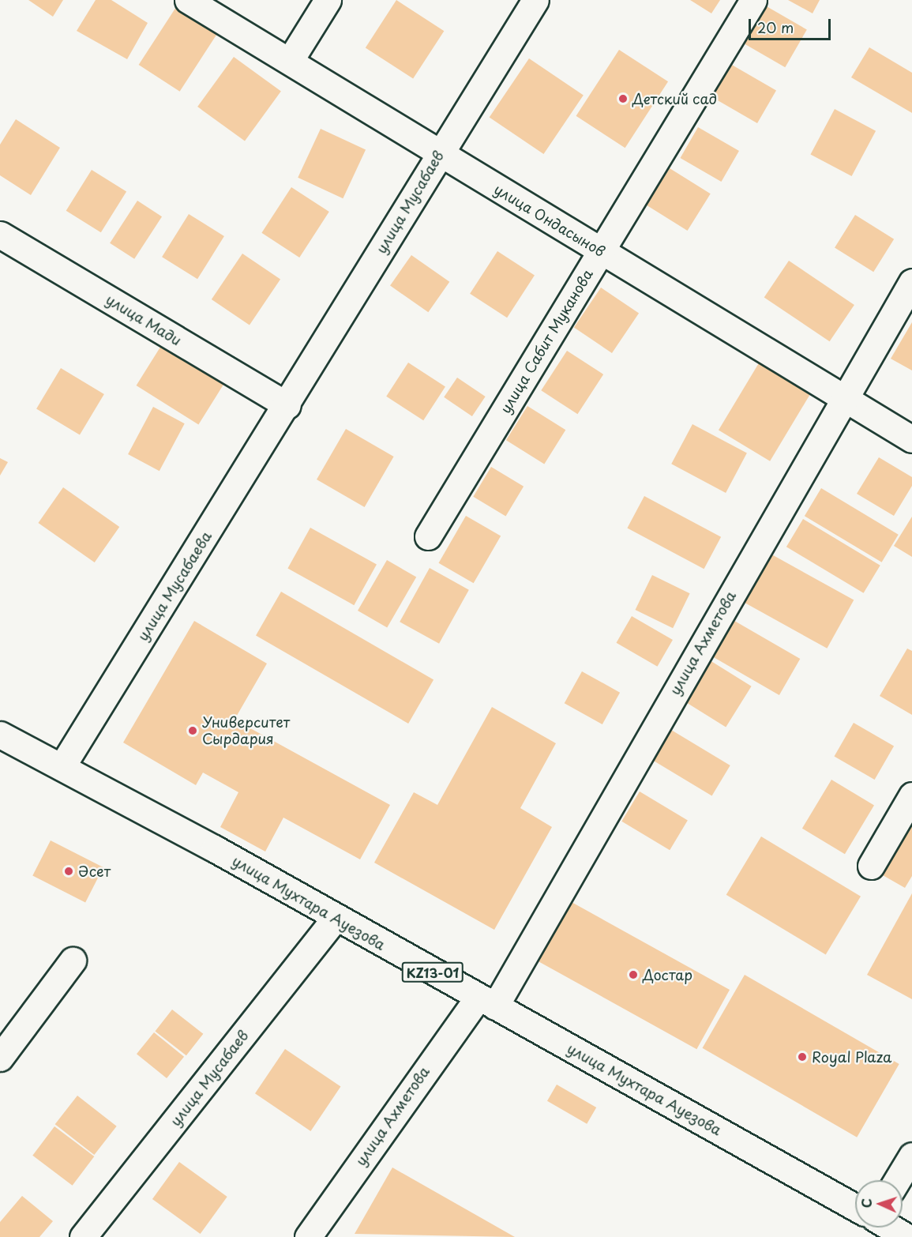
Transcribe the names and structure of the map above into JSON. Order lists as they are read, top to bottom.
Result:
{
  "streets": {
    "street": [
      "улица Мусабаев",
      "улица Ондасынов",
      "улица Мади",
      "улица Сабит Муканова",
      "улица Мусабаева",
      "улица Ахметова",
      "улица Мухтара Ауезова",
      "KZ13-01"
    ]
  },
  "crossings": [
    ["улица Мусабаев", "улица Ондасынов"],
    ["улица Мусабаев", "улица Мади"],
    ["улица Мусабаев", "улица Мусабаева"],
    ["улица Мусабаев", "улица Мухтара Ауезова"],
    ["улица Ондасынов", "улица Сабит Муканова"],
    ["улица Ондасынов", "улица Ахметова"],
    ["улица Мади", "улица Мусабаева"],
    ["улица Мусабаева", "улица Мухтара Ауезова"],
    ["улица Ахметова", "улица Мухтара Ауезова"]
  ],
  "places": [
    "Детский сад",
    "Университет Сырдария",
    "Әсет",
    "Достар",
    "Royal Plaza"
  ],
  "scale_bar": "20 m",
  "north": "left"
}
